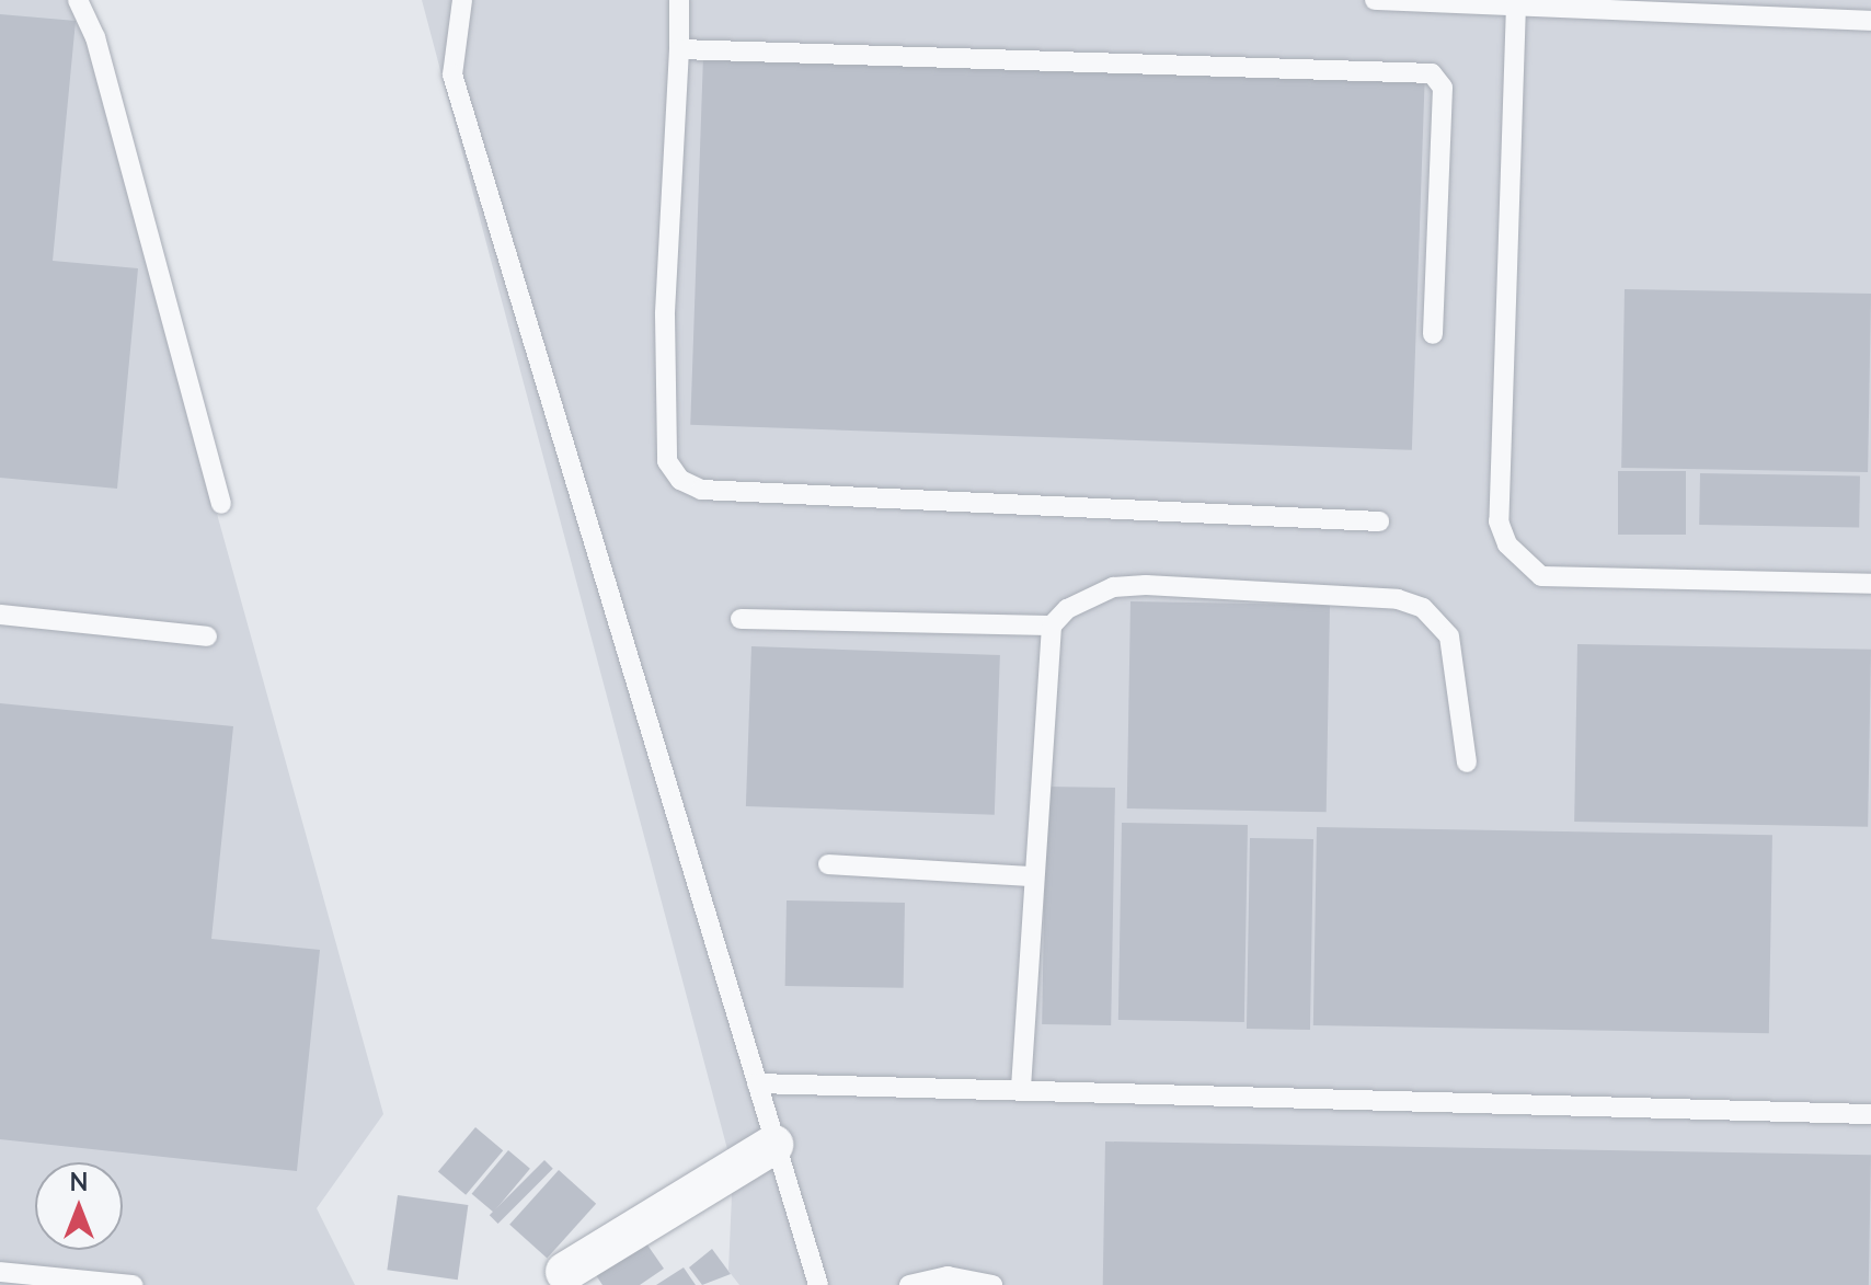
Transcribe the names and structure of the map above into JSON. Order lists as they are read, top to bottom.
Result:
{
  "north": "top"
}
